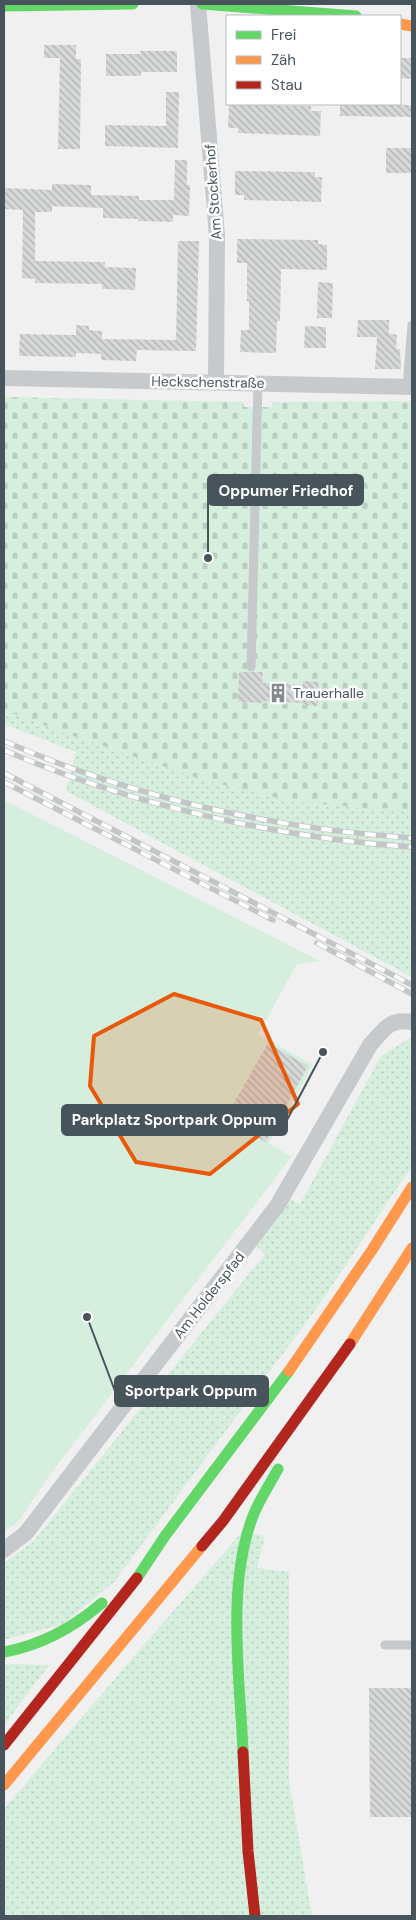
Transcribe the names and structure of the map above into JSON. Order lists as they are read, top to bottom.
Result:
{
  "streets": {
    "street": ["Am Stockerhof", "Heckschenstraße", "Am Holderspfad"]
  },
  "crossings": [
    ["Am Stockerhof", "Heckschenstraße"]
  ],
  "places": {
    "other": ["Oppumer Friedhof", "Parkplatz Sportpark Oppum", "Sportpark Oppum"],
    "building": ["Trauerhalle"]
  },
  "legend": ["Frei", "Zäh", "Stau"]
}
